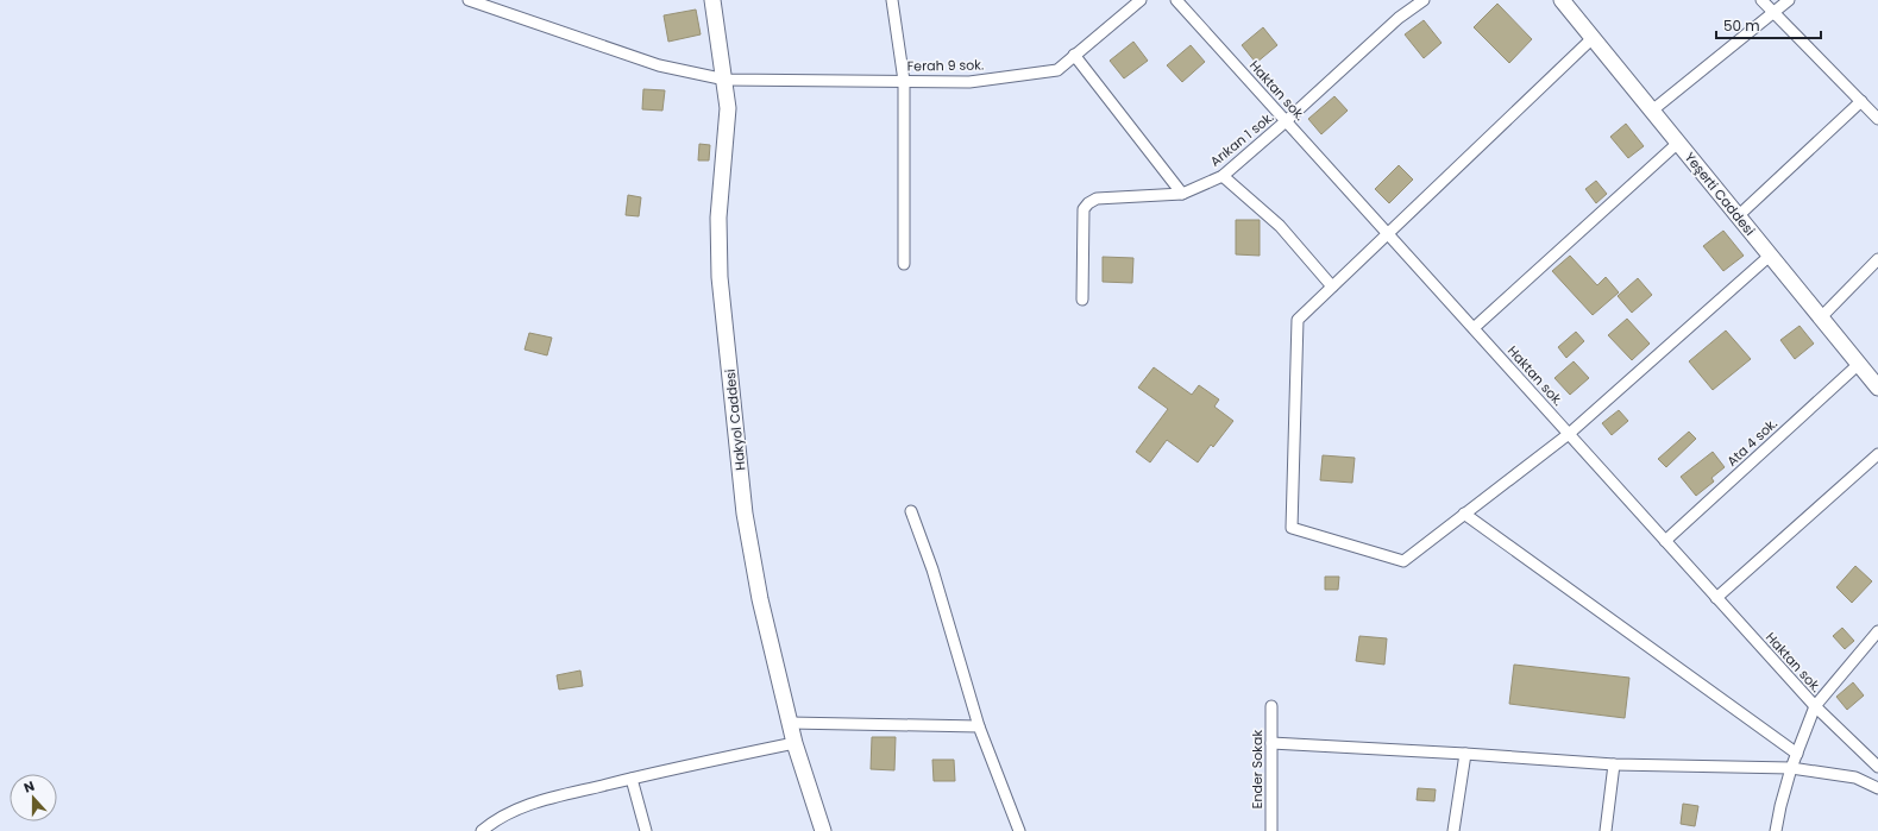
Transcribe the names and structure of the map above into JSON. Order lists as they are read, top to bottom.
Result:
{
  "streets": {
    "street": [
      "Ferah 9 sok.",
      "Haktan sok.",
      "Arıkan 1 sok.",
      "Yeşerti Caddesi",
      "Hakyol Caddesi",
      "Ata 4 sok.",
      "Ender Sokak"
    ]
  },
  "crossings": [
    ["Ferah 9 sok.", "Hakyol Caddesi"],
    ["Haktan sok.", "Arıkan 1 sok."],
    ["Haktan sok.", "Ata 4 sok."],
    ["Yeşerti Caddesi", "Ata 4 sok."]
  ],
  "scale_bar": "50 m",
  "north": "top"
}
